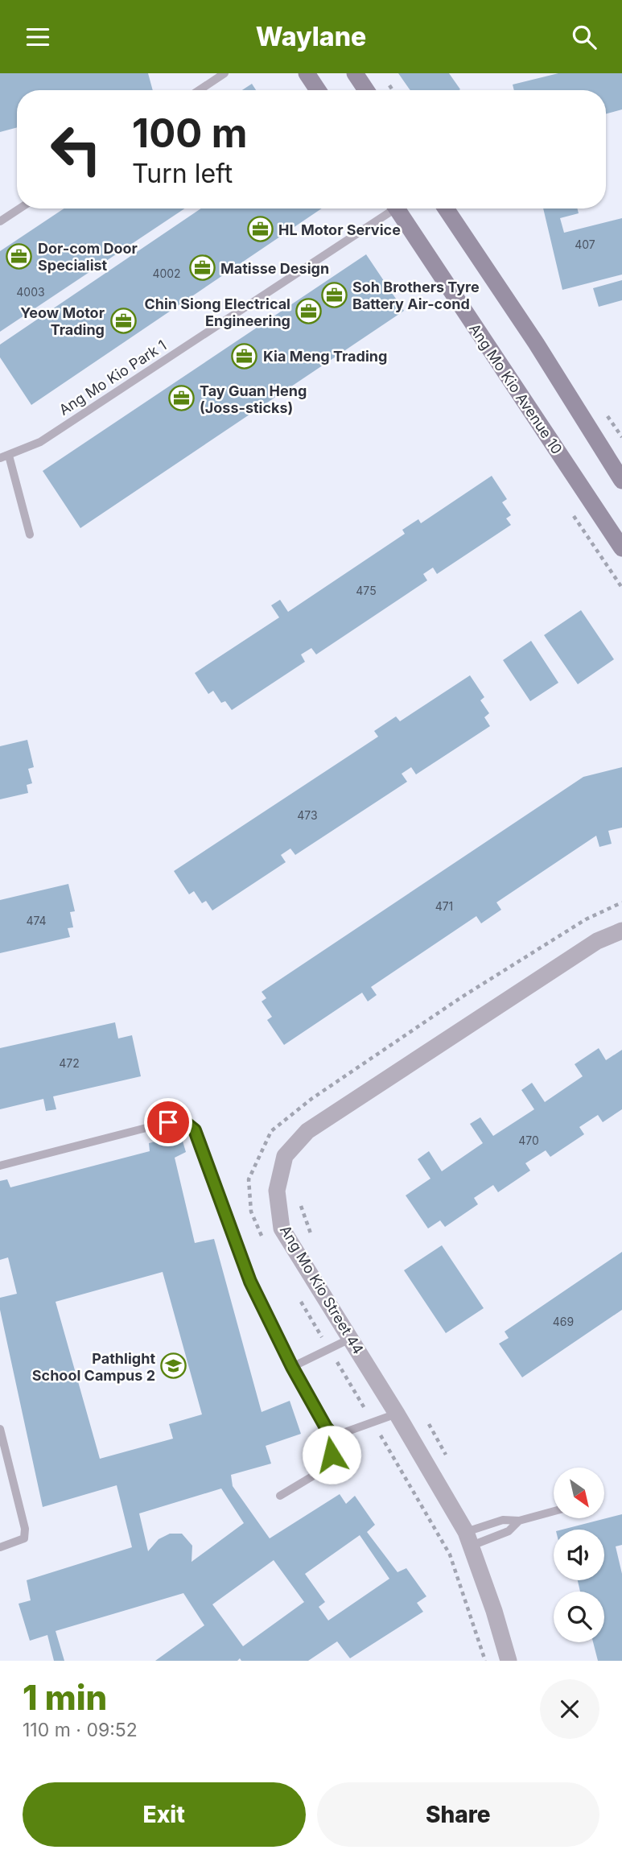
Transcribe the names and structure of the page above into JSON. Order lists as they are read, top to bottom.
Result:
{
  "streets": {
    "main road": ["Ang Mo Kio Avenue 10"],
    "street": ["Ang Mo Kio Street 44"],
    "lane": ["Ang Mo Kio Park 1"]
  },
  "places": {
    "office": [
      "HL Motor Service",
      "Dor-com Door Specialist",
      "Matisse Design",
      "Soh Brothers Tyre Battery Air-cond",
      "Chin Siong Electrical Engineering",
      "Yeow Motor Trading",
      "Kia Meng Trading",
      "Tay Guan Heng (Joss-sticks)"
    ],
    "school or university": ["Pathlight School Campus 2"]
  },
  "house_numbers": [
    "407",
    "4002",
    "4003",
    "475",
    "473",
    "471",
    "474",
    "472",
    "470",
    "469"
  ],
  "north": "bottom right",
  "page": {
    "header": "Waylane",
    "turn": ["100 m", "Turn left"],
    "heading": ["1 min", "110 m · 09:52"],
    "buttons": ["Exit", "Share"]
  }
}
